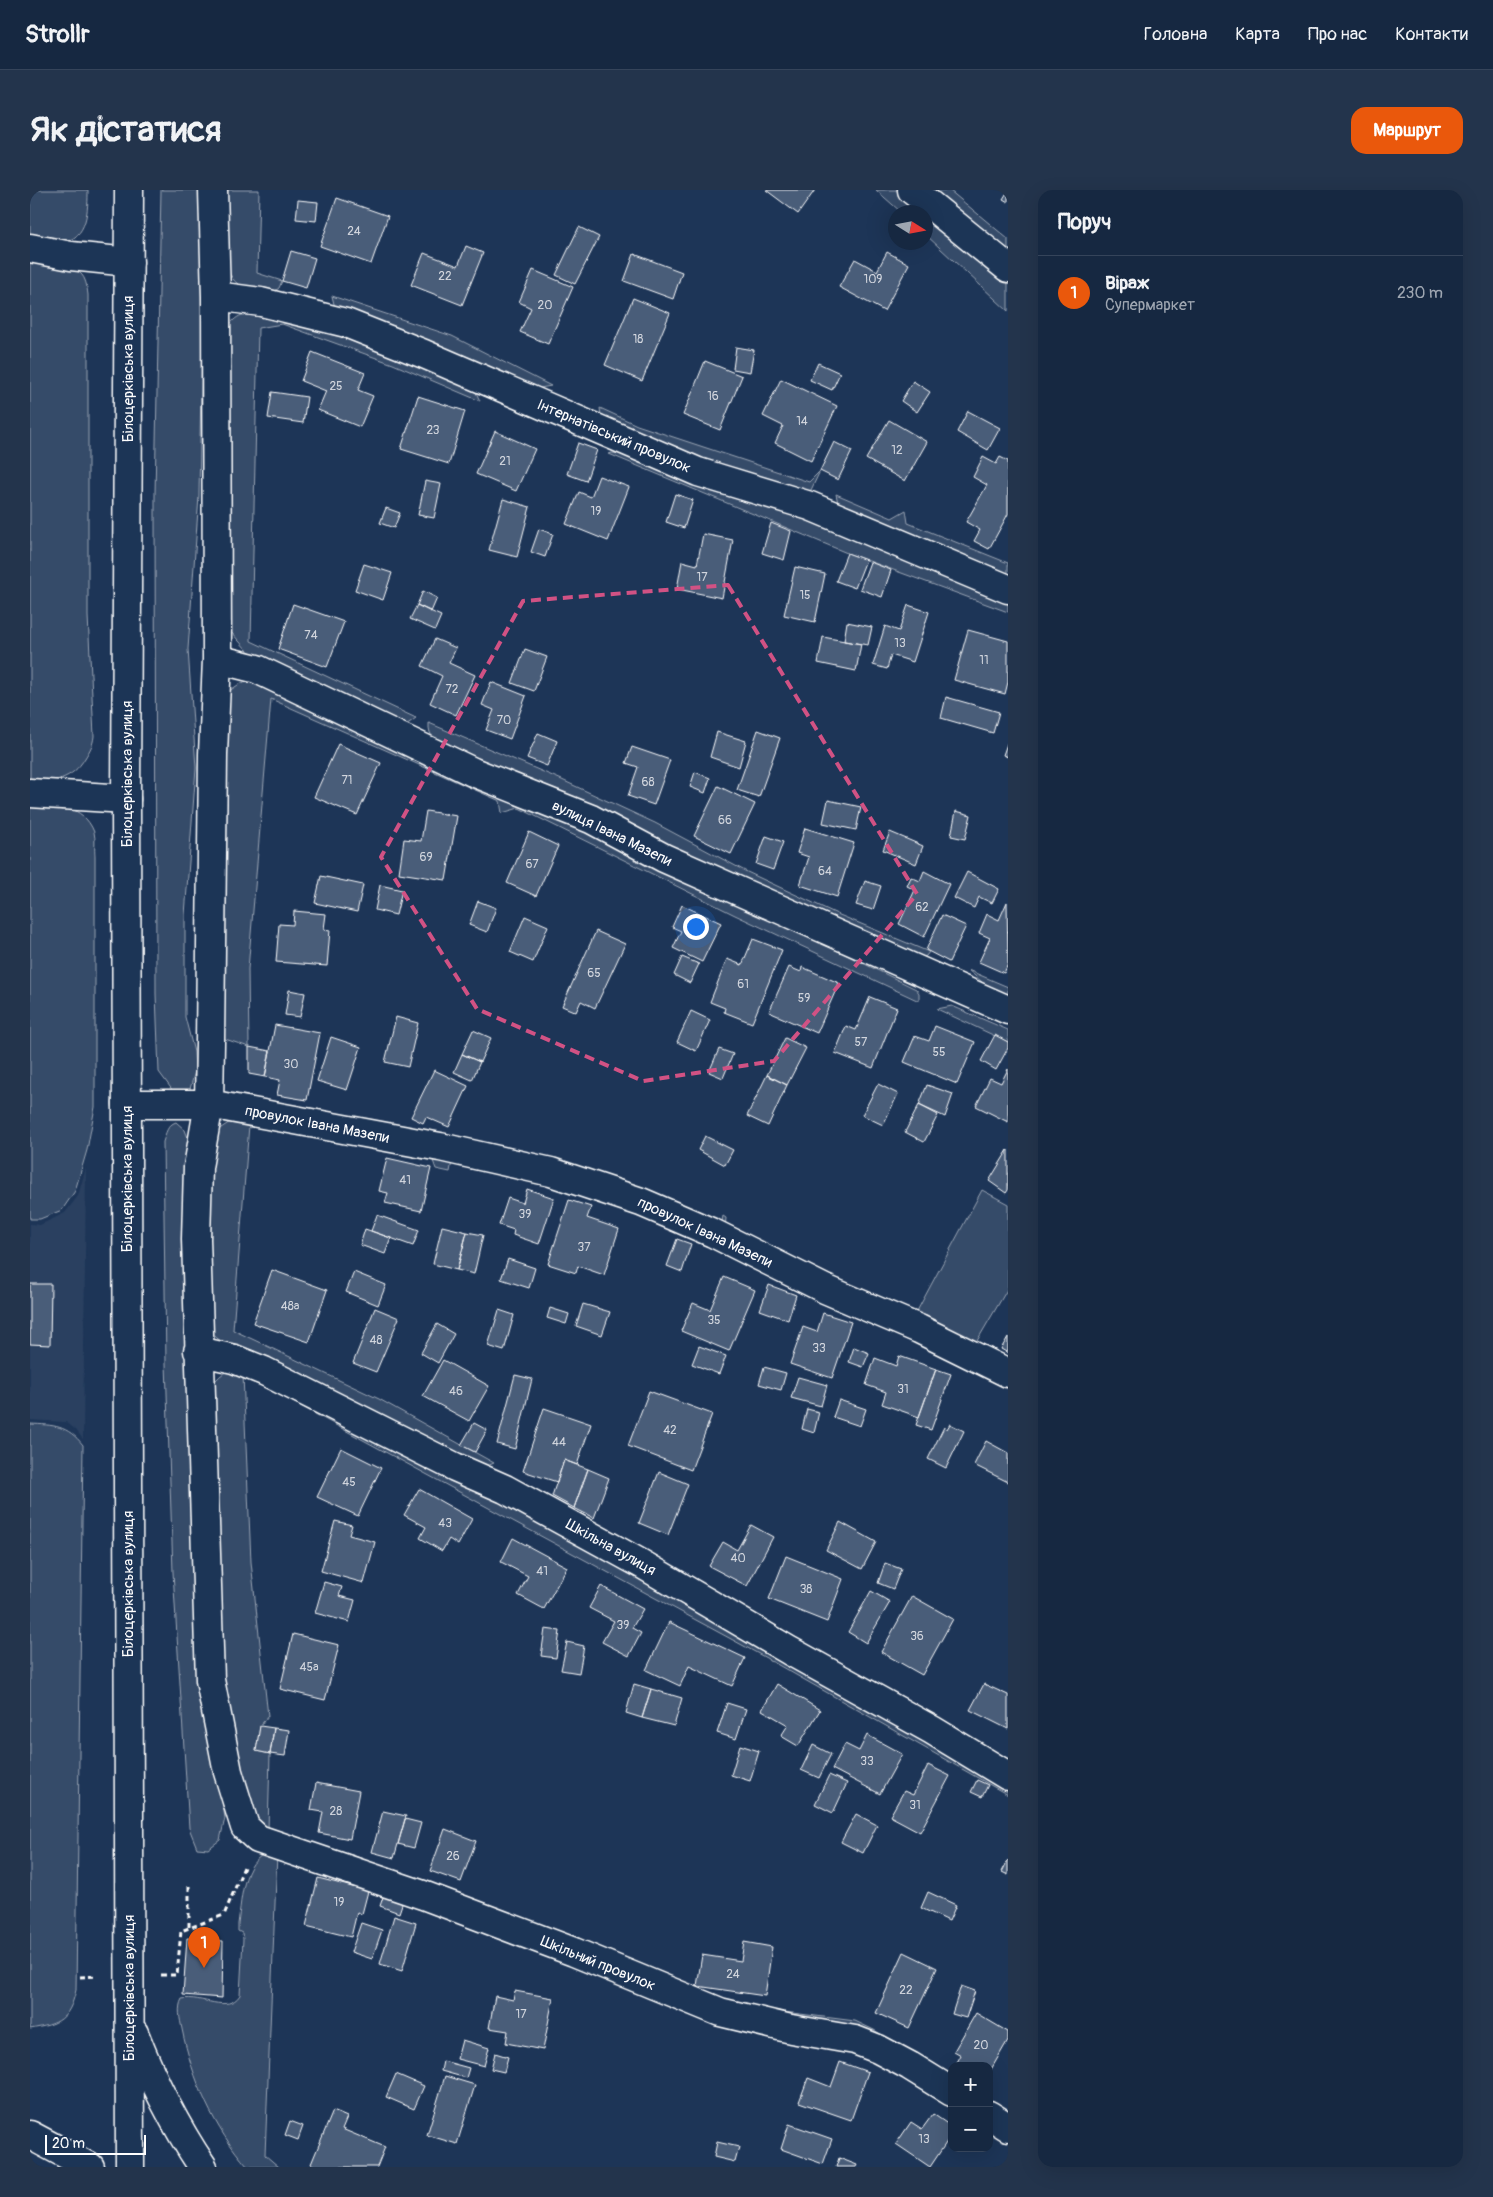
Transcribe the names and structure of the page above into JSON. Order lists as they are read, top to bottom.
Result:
{
  "streets": {
    "street": [
      "Білоцерківська вулиця",
      "Інтернатівський провулок",
      "вулиця Івана Мазепи",
      "провулок Івана Мазепи",
      "Шкільна вулиця",
      "Шкільний провулок"
    ]
  },
  "crossings": [
    ["Білоцерківська вулиця", "провулок Івана Мазепи"]
  ],
  "house_numbers": [
    "24",
    "22",
    "109",
    "20",
    "18",
    "25",
    "16",
    "14",
    "23",
    "12",
    "21",
    "19",
    "17",
    "15",
    "74",
    "13",
    "11",
    "72",
    "70",
    "71",
    "68",
    "66",
    "69",
    "67",
    "64",
    "62",
    "65",
    "61",
    "59",
    "57",
    "55",
    "30",
    "41",
    "39",
    "37",
    "48а",
    "35",
    "48",
    "33",
    "31",
    "46",
    "42",
    "44",
    "45",
    "43",
    "40",
    "41",
    "38",
    "39",
    "36",
    "45а",
    "33",
    "31",
    "28",
    "26",
    "19",
    "24",
    "22",
    "17",
    "20",
    "13"
  ],
  "scale_bar": "20 m",
  "north": "right",
  "page": {
    "header": "Strollr",
    "nav": [
      "Головна",
      "Карта",
      "Про нас",
      "Контакти"
    ],
    "buttons": "Маршрут",
    "title": "Як дістатися",
    "heading": "Поруч",
    "list": [
      {
        "mark": "1",
        "name": "Віраж",
        "note": "Супермаркет",
        "value": "230 m"
      }
    ],
    "pins": "1",
    "map_buttons": ["+", "−"],
    "scale": "20 m"
  }
}
